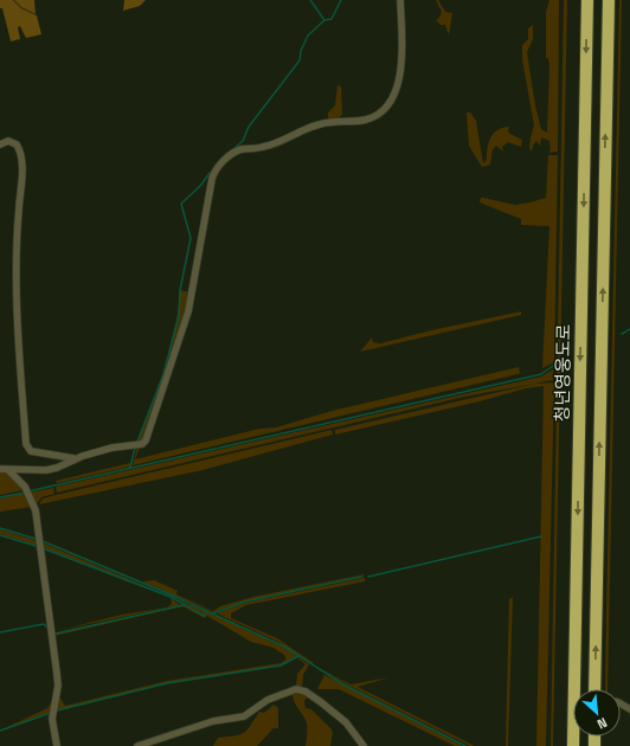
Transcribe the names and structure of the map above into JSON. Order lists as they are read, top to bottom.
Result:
{
  "streets": {
    "highway": ["청년영웅도로"]
  },
  "north": "bottom right"
}
